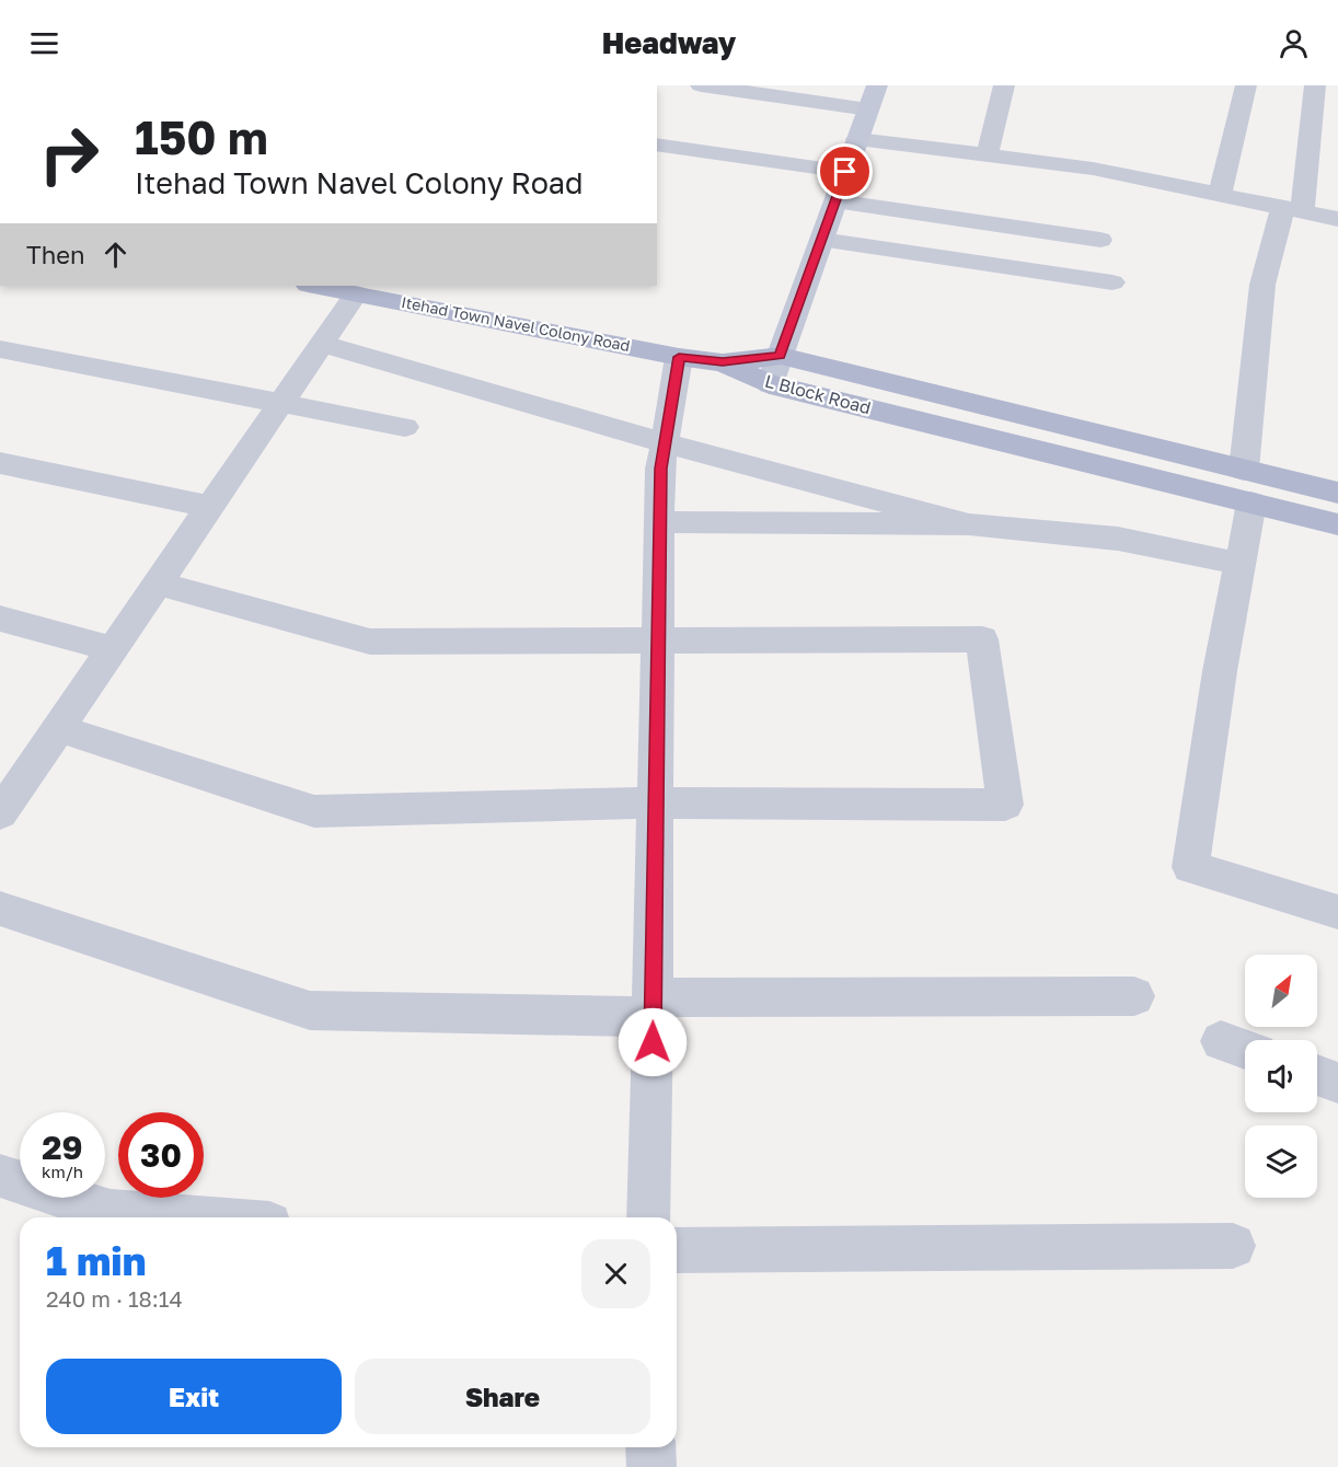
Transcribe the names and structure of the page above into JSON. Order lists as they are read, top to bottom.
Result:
{
  "streets": {
    "main road": ["Itehad Town Navel Colony Road", "L Block Road"]
  },
  "crossings": [
    ["Itehad Town Navel Colony Road", "L Block Road"]
  ],
  "north": "top right",
  "page": {
    "header": "Headway",
    "turn": ["150 m", "Itehad Town Navel Colony Road"],
    "then": "Then",
    "speed": "29 km/h",
    "limit": "30",
    "heading": ["1 min", "240 m · 18:14"],
    "buttons": ["Exit", "Share"]
  }
}
